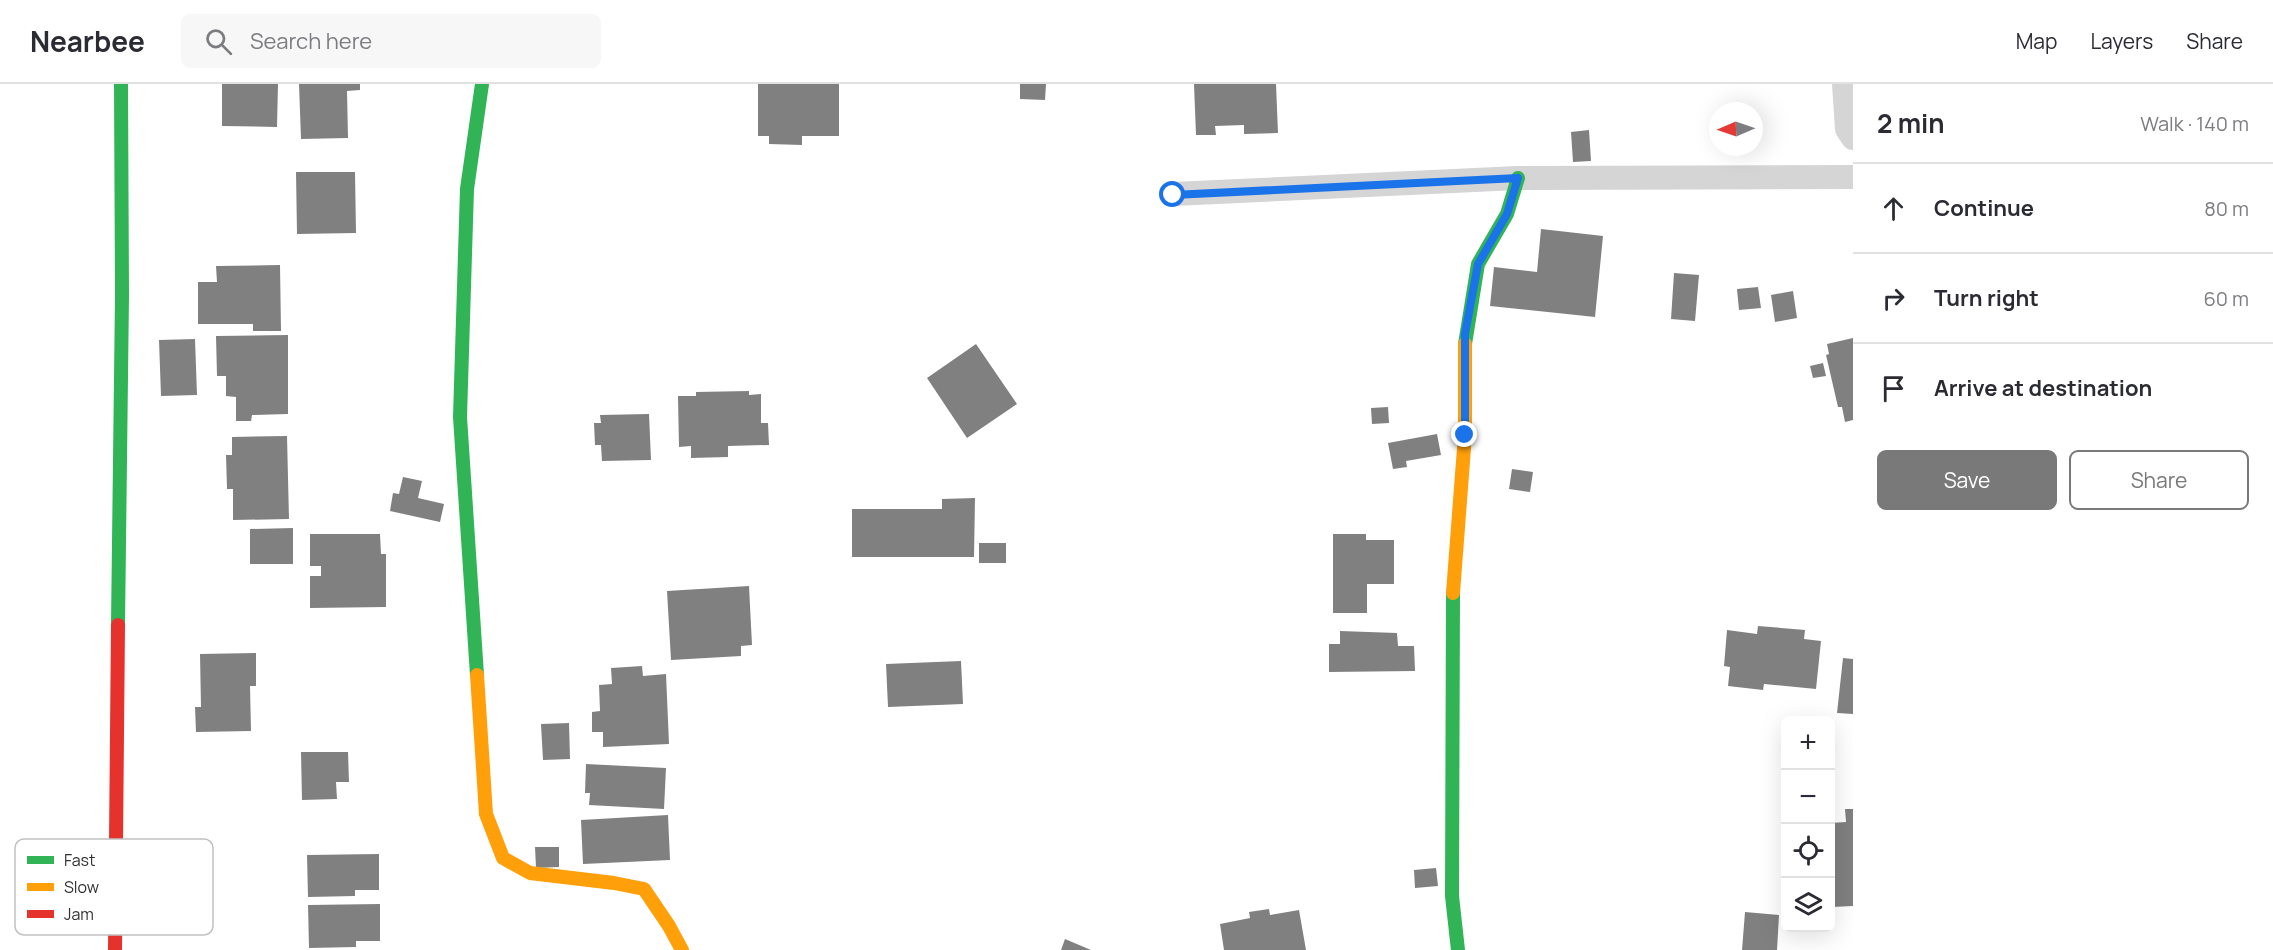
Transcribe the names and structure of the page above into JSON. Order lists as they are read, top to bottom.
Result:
{
  "legend": ["Fast", "Slow", "Jam"],
  "north": "left",
  "page": {
    "header": "Nearbee",
    "search": "Search here",
    "nav": ["Map", "Layers", "Share"],
    "heading": ["2 min", "Walk · 140 m"],
    "list": [
      ["Continue", "80 m"],
      ["Turn right", "60 m"],
      "Arrive at destination"
    ],
    "buttons": ["Save", "Share"],
    "map_buttons": ["+", "−"]
  }
}
